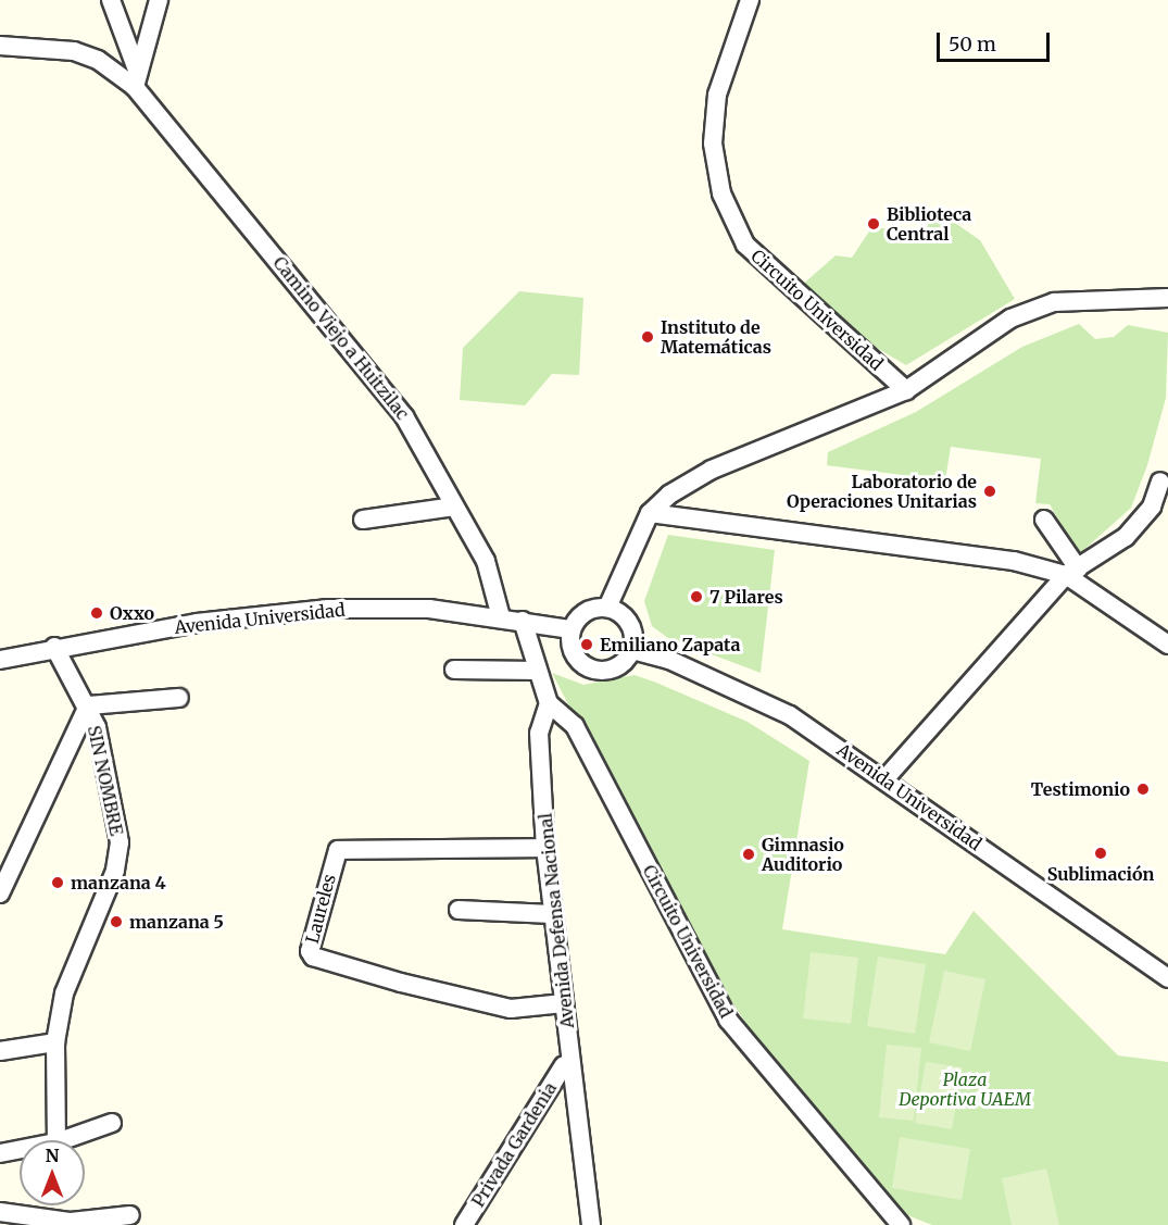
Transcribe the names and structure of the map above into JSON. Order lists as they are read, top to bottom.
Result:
{
  "streets": {
    "street": [
      "Circuito Universidad",
      "Camino Viejo a Huitzilac",
      "Avenida Universidad",
      "SIN NOMBRE",
      "Laureles",
      "Avenida Defensa Nacional",
      "Privada Gardenia"
    ]
  },
  "crossings": [
    ["Circuito Universidad", "Avenida Defensa Nacional"],
    ["Camino Viejo a Huitzilac", "Avenida Universidad"],
    ["Avenida Universidad", "SIN NOMBRE"],
    ["Laureles", "Avenida Defensa Nacional"]
  ],
  "parks": ["Plaza Deportiva UAEM"],
  "places": [
    "Biblioteca Central",
    "Instituto de Matemáticas",
    "Laboratorio de Operaciones Unitarias",
    "7 Pilares",
    "Oxxo",
    "Emiliano Zapata",
    "Testimonio",
    "Sublimación",
    "Gimnasio Auditorio",
    "manzana 4",
    "manzana 5"
  ],
  "scale_bar": "50 m",
  "north": "top"
}
